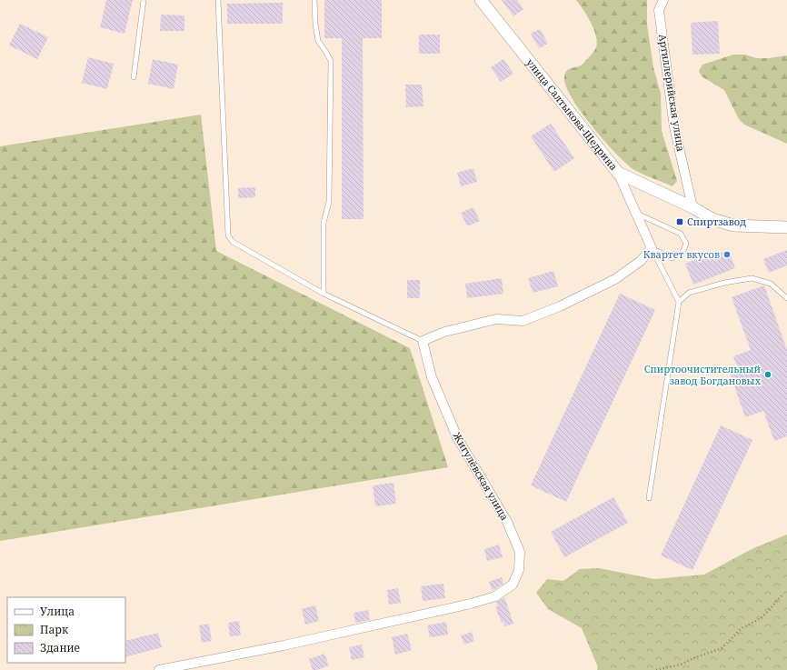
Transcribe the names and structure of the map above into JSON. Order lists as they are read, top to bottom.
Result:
{
  "streets": {
    "street": ["Артиллерийская улица", "улица Салтыкова-Щедрина", "Жигулёвская улица"]
  },
  "crossings": [
    ["Артиллерийская улица", "улица Салтыкова-Щедрина"]
  ],
  "places": {
    "transit": ["Спиртзавод"],
    "other": ["Квартет вкусов", "Спиртоочистительный завод Богдановых"]
  },
  "legend": ["Улица", "Парк", "Здание"]
}
